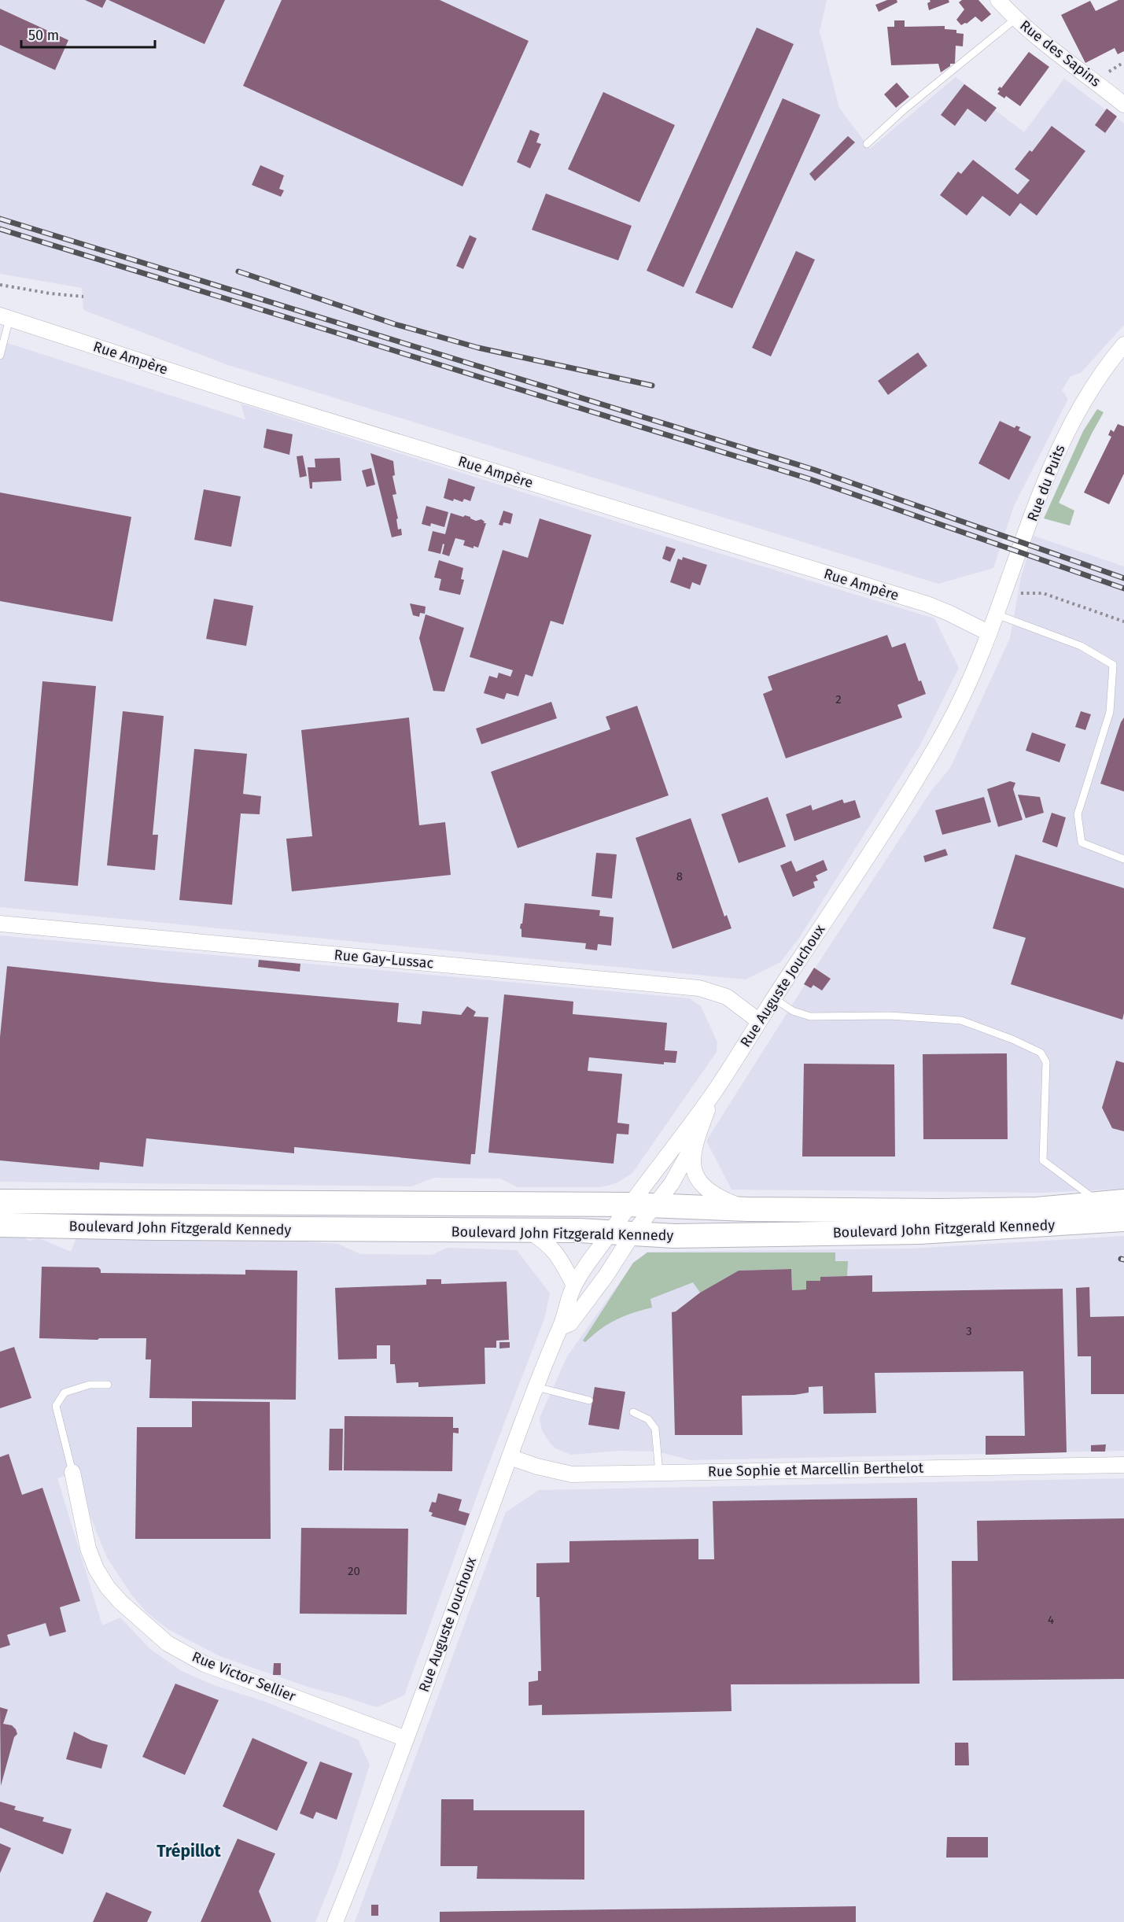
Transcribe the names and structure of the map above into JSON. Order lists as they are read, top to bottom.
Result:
{
  "streets": {
    "main road": ["Boulevard John Fitzgerald Kennedy"],
    "street": [
      "Rue des Sapins",
      "Rue Ampère",
      "Rue du Puits",
      "Rue Gay-Lussac",
      "Rue Auguste Jouchoux",
      "Rue Sophie et Marcellin Berthelot",
      "Rue Victor Sellier"
    ]
  },
  "crossings": [
    ["Rue Ampère", "Rue du Puits"],
    ["Rue Ampère", "Rue Auguste Jouchoux"],
    ["Rue du Puits", "Rue Auguste Jouchoux"],
    ["Rue Gay-Lussac", "Rue Auguste Jouchoux"],
    ["Rue Auguste Jouchoux", "Boulevard John Fitzgerald Kennedy"],
    ["Rue Auguste Jouchoux", "Rue Sophie et Marcellin Berthelot"],
    ["Rue Auguste Jouchoux", "Rue Victor Sellier"]
  ],
  "districts": ["Trépillot"],
  "house_numbers": [
    "2",
    "8",
    "3",
    "20",
    "4"
  ],
  "scale_bar": "50 m"
}
